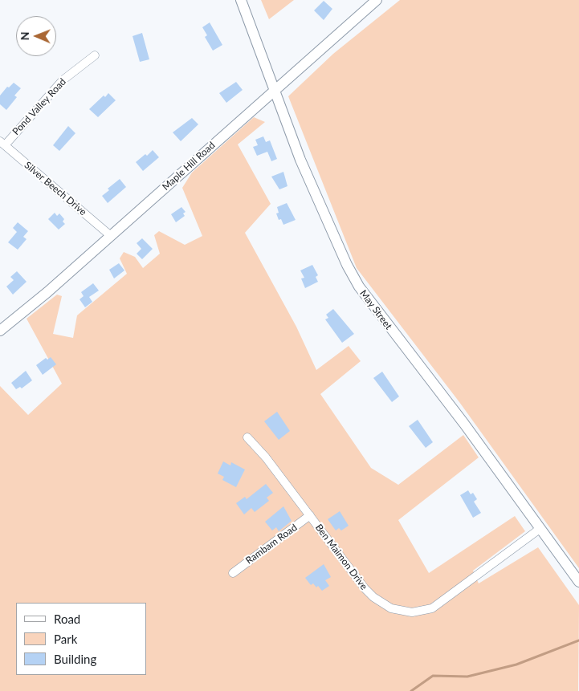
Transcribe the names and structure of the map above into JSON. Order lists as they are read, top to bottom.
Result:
{
  "streets": {
    "street": [
      "Pond Valley Road",
      "Maple Hill Road",
      "Silver Beech Drive",
      "May Street",
      "Rambam Road",
      "Ben Maimon Drive"
    ]
  },
  "crossings": [
    ["Pond Valley Road", "Silver Beech Drive"],
    ["Maple Hill Road", "Silver Beech Drive"],
    ["Maple Hill Road", "May Street"],
    ["May Street", "Ben Maimon Drive"],
    ["Rambam Road", "Ben Maimon Drive"]
  ],
  "legend": ["Road", "Park", "Building"],
  "north": "left"
}
